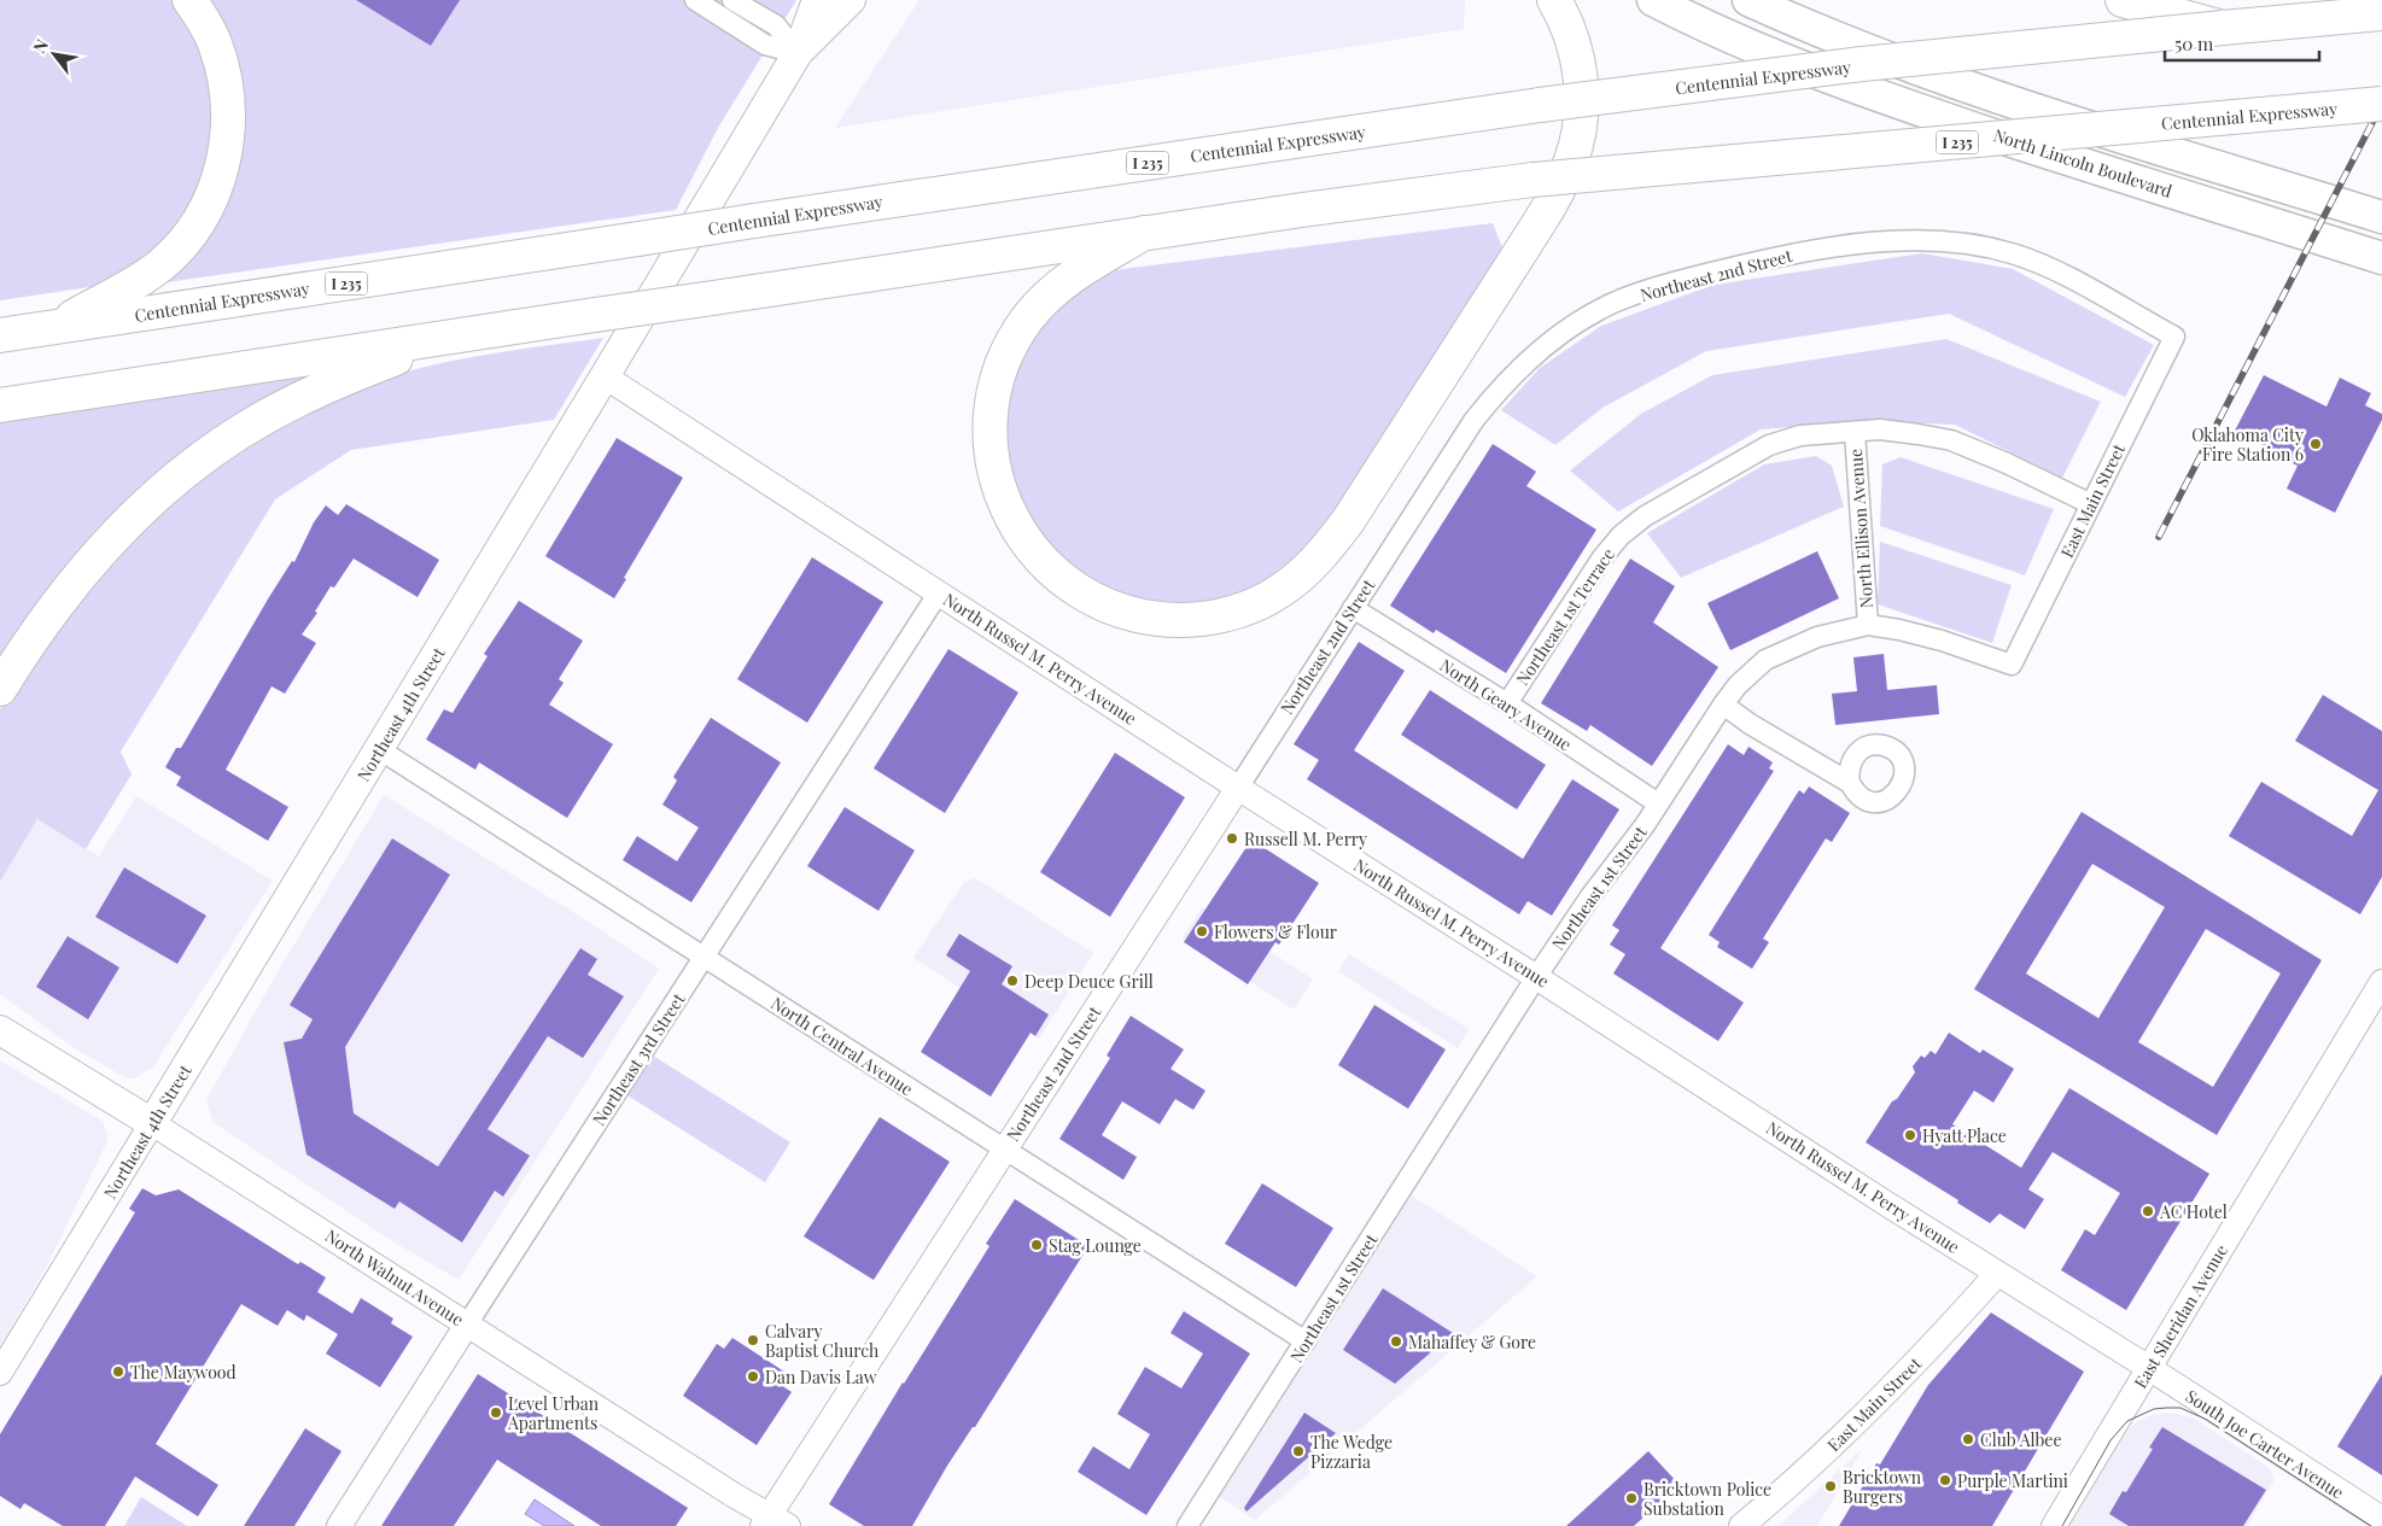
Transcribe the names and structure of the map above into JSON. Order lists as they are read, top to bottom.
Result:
{
  "streets": {
    "highway": ["Centennial Expressway", "I 235"],
    "main road": ["North Lincoln Boulevard", "Northeast 4th Street", "North Walnut Avenue"],
    "street": [
      "Northeast 2nd Street",
      "East Main Street",
      "North Ellison Avenue",
      "Northeast 1st Terrace",
      "North Russel M. Perry Avenue",
      "North Geary Avenue",
      "Northeast 1st Street",
      "North Central Avenue",
      "Northeast 3rd Street",
      "East Sheridan Avenue",
      "South Joe Carter Avenue"
    ]
  },
  "crossings": [
    ["Northeast 2nd Street", "East Main Street"],
    ["Northeast 2nd Street", "North Russel M. Perry Avenue"],
    ["Northeast 2nd Street", "North Geary Avenue"],
    ["Northeast 2nd Street", "North Central Avenue"],
    ["Northeast 2nd Street", "North Walnut Avenue"],
    ["East Main Street", "Northeast 1st Terrace"],
    ["East Main Street", "North Russel M. Perry Avenue"],
    ["East Main Street", "Northeast 1st Street"],
    ["North Ellison Avenue", "Northeast 1st Terrace"],
    ["North Ellison Avenue", "Northeast 1st Street"],
    ["Northeast 1st Terrace", "North Geary Avenue"],
    ["North Russel M. Perry Avenue", "Northeast 4th Street"],
    ["North Russel M. Perry Avenue", "Northeast 1st Street"],
    ["North Russel M. Perry Avenue", "Northeast 3rd Street"],
    ["North Russel M. Perry Avenue", "East Sheridan Avenue"],
    ["North Russel M. Perry Avenue", "South Joe Carter Avenue"],
    ["North Geary Avenue", "Northeast 1st Street"],
    ["Northeast 4th Street", "North Central Avenue"],
    ["Northeast 4th Street", "North Walnut Avenue"],
    ["Northeast 1st Street", "North Central Avenue"],
    ["North Central Avenue", "Northeast 3rd Street"],
    ["Northeast 3rd Street", "North Walnut Avenue"],
    ["East Sheridan Avenue", "South Joe Carter Avenue"]
  ],
  "places": [
    "Oklahoma City Fire Station 6",
    "Russell M. Perry",
    "Flowers & Flour",
    "Deep Deuce Grill",
    "Hyatt Place",
    "AC Hotel",
    "Stag Lounge",
    "Calvary Baptist Church",
    "Mahaffey & Gore",
    "The Maywood",
    "Dan Davis Law",
    "Level Urban Apartments",
    "Club Albee",
    "The Wedge Pizzaria",
    "Purple Martini",
    "Bricktown Burgers",
    "Bricktown Police Substation"
  ],
  "scale_bar": "50 m",
  "north": "top left"
}
